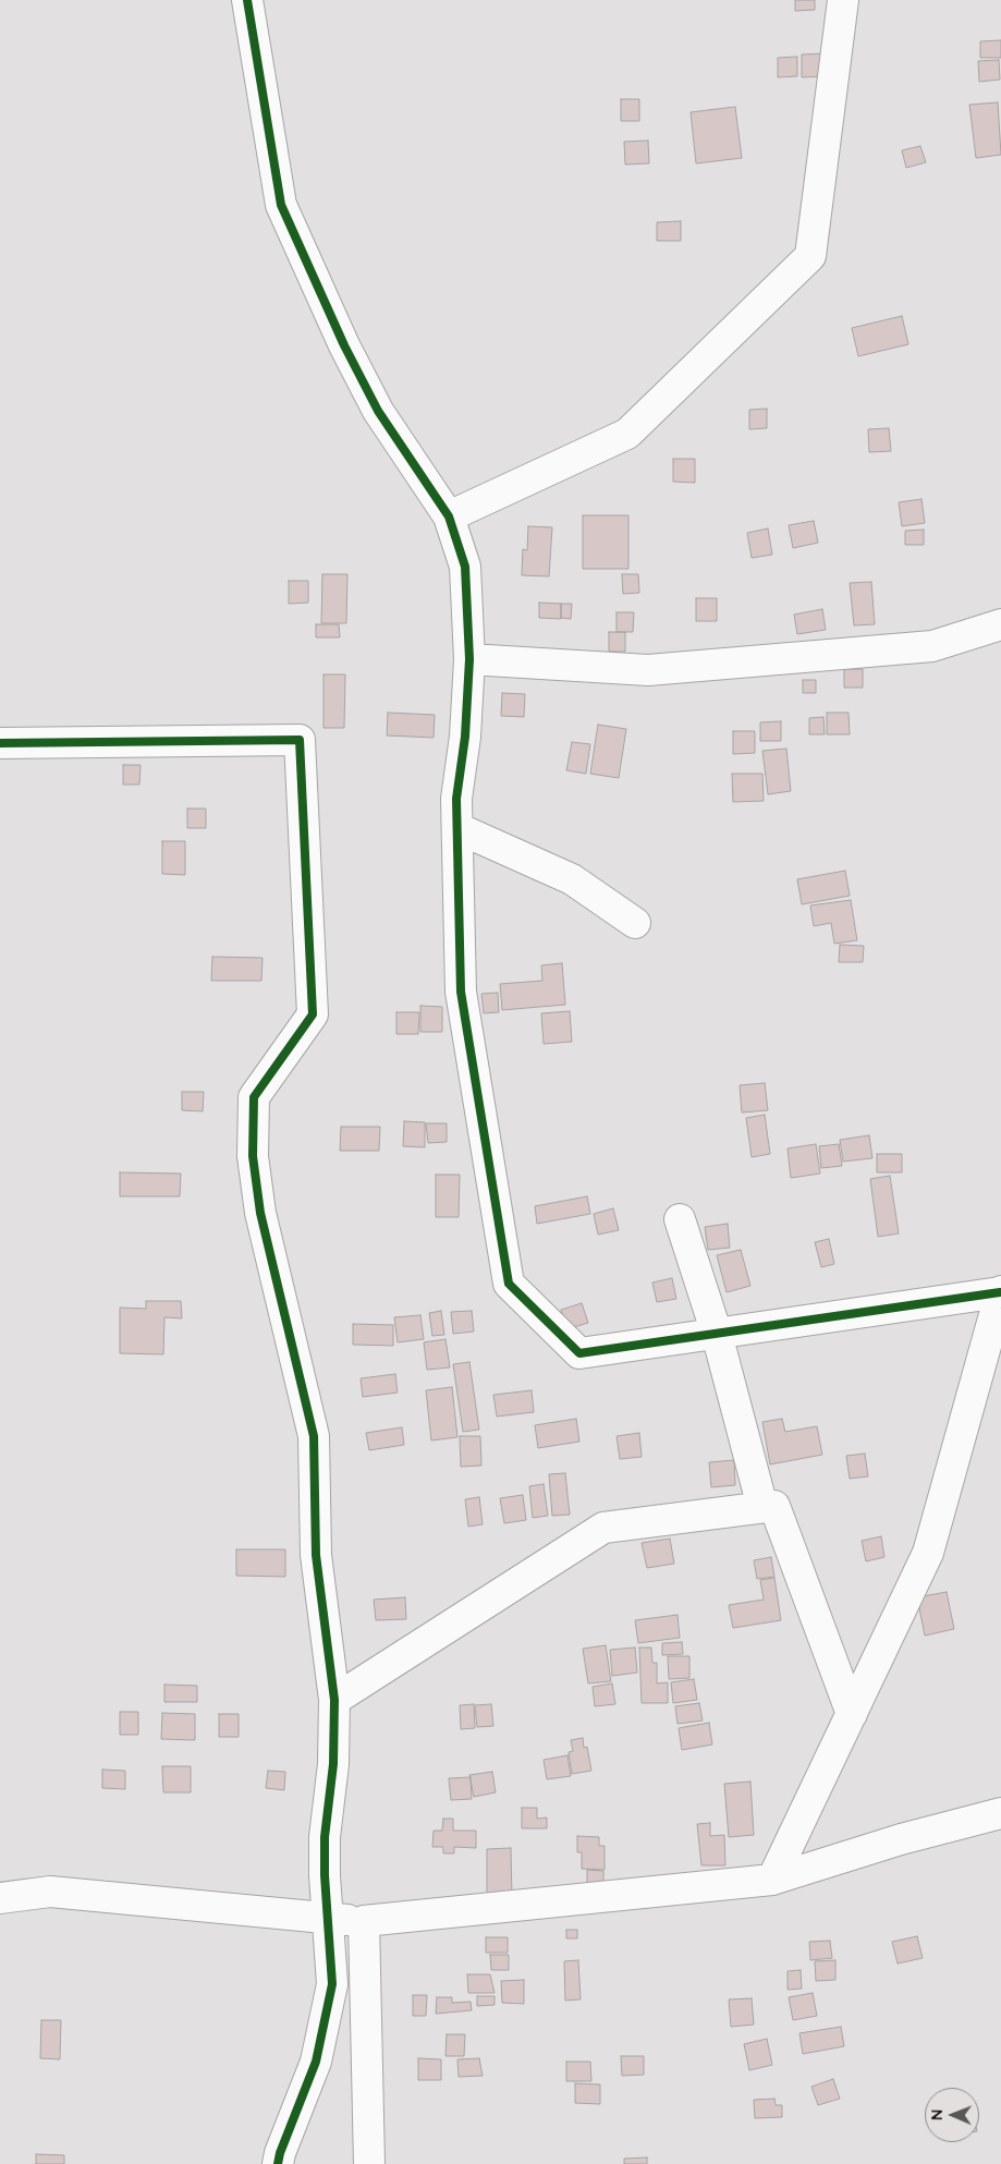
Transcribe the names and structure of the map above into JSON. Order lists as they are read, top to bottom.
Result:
{
  "north": "left"
}
